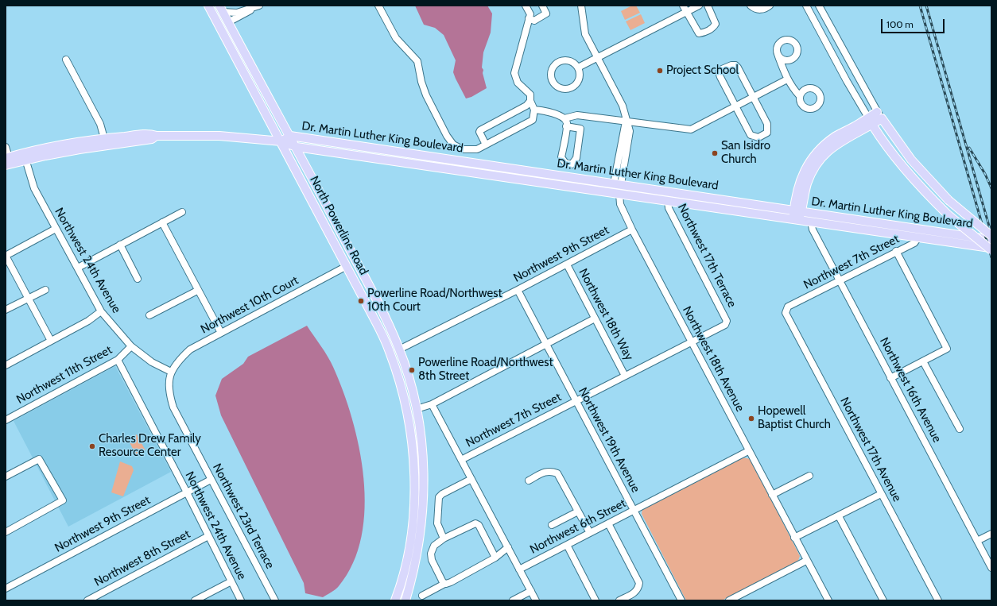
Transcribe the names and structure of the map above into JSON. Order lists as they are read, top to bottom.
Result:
{
  "streets": {
    "main road": ["Dr. Martin Luther King Boulevard", "North Powerline Road"],
    "street": [
      "Northwest 9th Street",
      "Northwest 17th Terrace",
      "Northwest 24th Avenue",
      "Northwest 7th Street",
      "Northwest 10th Court",
      "Northwest 18th Way",
      "Northwest 18th Avenue",
      "Northwest 11th Street",
      "Northwest 16th Avenue",
      "Northwest 19th Avenue",
      "Northwest 17th Avenue",
      "Northwest 23rd Terrace",
      "Northwest 6th Street",
      "Northwest 8th Street"
    ]
  },
  "crossings": [
    ["Dr. Martin Luther King Boulevard", "North Powerline Road"],
    ["Dr. Martin Luther King Boulevard", "Northwest 17th Terrace"],
    ["Dr. Martin Luther King Boulevard", "Northwest 24th Avenue"],
    ["Dr. Martin Luther King Boulevard", "Northwest 7th Street"],
    ["Dr. Martin Luther King Boulevard", "Northwest 18th Avenue"],
    ["Dr. Martin Luther King Boulevard", "Northwest 16th Avenue"],
    ["North Powerline Road", "Northwest 9th Street"],
    ["North Powerline Road", "Northwest 10th Court"],
    ["Northwest 9th Street", "Northwest 24th Avenue"],
    ["Northwest 9th Street", "Northwest 18th Way"],
    ["Northwest 9th Street", "Northwest 18th Avenue"],
    ["Northwest 9th Street", "Northwest 19th Avenue"],
    ["Northwest 9th Street", "Northwest 23rd Terrace"],
    ["Northwest 17th Terrace", "Northwest 7th Street"],
    ["Northwest 24th Avenue", "Northwest 10th Court"],
    ["Northwest 24th Avenue", "Northwest 11th Street"],
    ["Northwest 24th Avenue", "Northwest 23rd Terrace"],
    ["Northwest 24th Avenue", "Northwest 8th Street"],
    ["Northwest 7th Street", "Northwest 18th Way"],
    ["Northwest 7th Street", "Northwest 18th Avenue"],
    ["Northwest 7th Street", "Northwest 16th Avenue"],
    ["Northwest 7th Street", "Northwest 19th Avenue"],
    ["Northwest 7th Street", "Northwest 17th Avenue"],
    ["Northwest 10th Court", "Northwest 23rd Terrace"],
    ["Northwest 18th Avenue", "Northwest 6th Street"],
    ["Northwest 19th Avenue", "Northwest 6th Street"]
  ],
  "places": [
    "Project School",
    "San Isidro Church",
    "Powerline Road/Northwest 10th Court",
    "Powerline Road/Northwest 8th Street",
    "Hopewell Baptist Church",
    "Charles Drew Family Resource Center"
  ],
  "scale_bar": "100 m"
}
